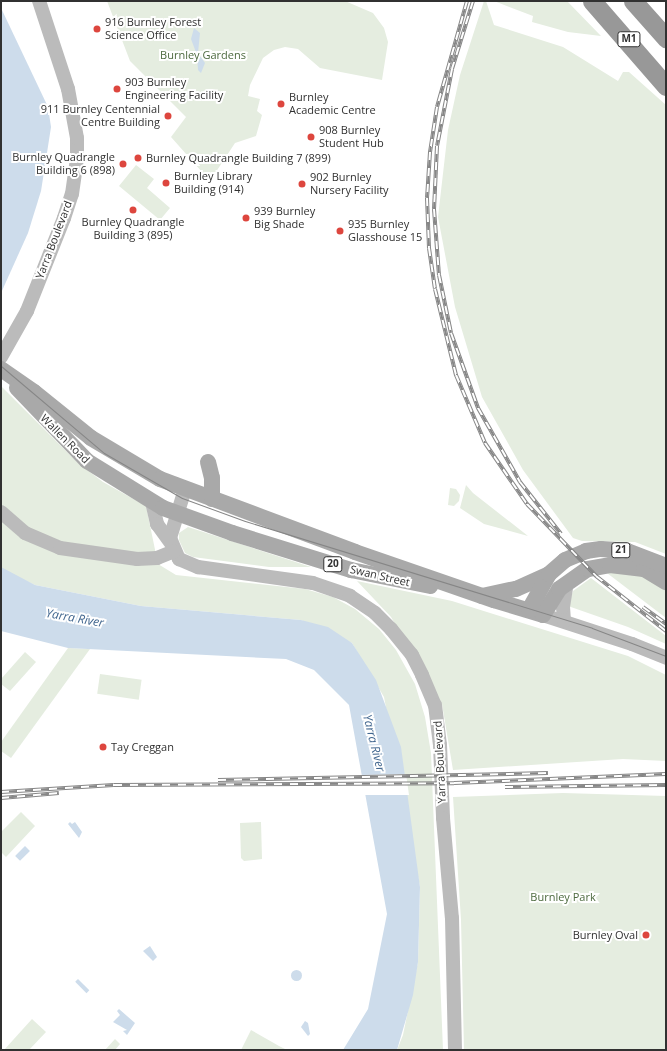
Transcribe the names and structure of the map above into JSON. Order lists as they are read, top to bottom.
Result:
{
  "streets": {
    "highway": ["M1"],
    "main road": [
      "Yarra Boulevard",
      "Wallen Road",
      "21",
      "20",
      "Swan Street"
    ]
  },
  "crossings": [
    ["Yarra Boulevard", "Wallen Road"],
    ["Wallen Road", "Swan Street"],
    ["21", "Swan Street"]
  ],
  "water": ["Yarra River"],
  "parks": ["Burnley Gardens", "Burnley Park"],
  "places": [
    "916 Burnley Forest Science Office",
    "903 Burnley Engineering Facility",
    "Burnley Academic Centre",
    "911 Burnley Centennial Centre Building",
    "908 Burnley Student Hub",
    "Burnley Quadrangle Building 7 (899)",
    "Burnley Quadrangle Building 6 (898)",
    "Burnley Library Building (914)",
    "902 Burnley Nursery Facility",
    "Burnley Quadrangle Building 3 (895)",
    "939 Burnley Big Shade",
    "935 Burnley Glasshouse 15",
    "Tay Creggan",
    "Burnley Oval"
  ]
}
